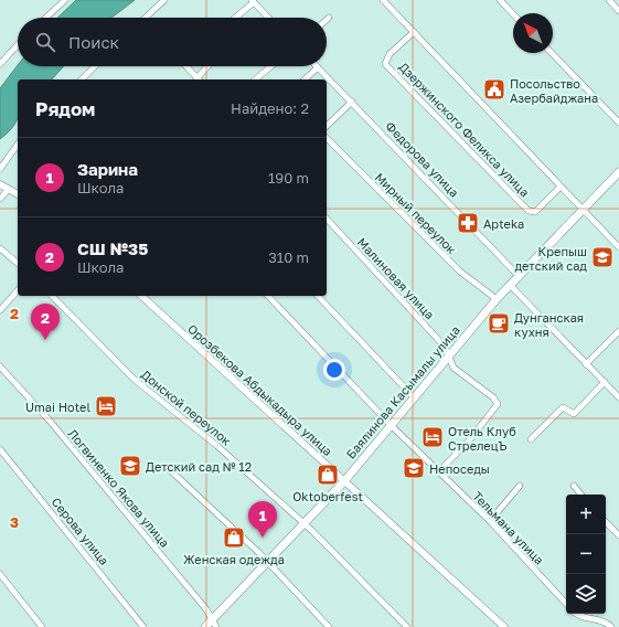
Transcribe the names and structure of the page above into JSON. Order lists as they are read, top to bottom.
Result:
{
  "streets": {
    "main road": ["Баялинова Касымалы улица"],
    "street": [
      "Дзержинского Феликса улица",
      "Федорова улица",
      "Мирный переулок",
      "Малиновая улица",
      "Орозбекова Абдыкадыра улица",
      "Донской переулок",
      "Логвиненко Якова улица",
      "Тельмана улица",
      "Серова улица"
    ]
  },
  "crossings": [
    ["Федорова улица", "Баялинова Касымалы улица"],
    ["Мирный переулок", "Баялинова Касымалы улица"],
    ["Малиновая улица", "Баялинова Касымалы улица"],
    ["Малиновая улица", "Тельмана улица"],
    ["Орозбекова Абдыкадыра улица", "Баялинова Касымалы улица"],
    ["Баялинова Касымалы улица", "Донской переулок"],
    ["Баялинова Касымалы улица", "Логвиненко Якова улица"],
    ["Баялинова Касымалы улица", "Тельмана улица"]
  ],
  "places": {
    "public building": ["Посольство Азербайджана"],
    "pharmacy": ["Apteka"],
    "school or university": ["Крепыш детский сад", "Детский сад № 12", "Непоседы"],
    "cafe": ["Дунганская кухня"],
    "hotel": ["Umai Hotel", "Отель Клуб СтрелецЪ"],
    "shop": ["Oktoberfest", "Женская одежда"]
  },
  "north": "top left",
  "page": {
    "search": "Поиск",
    "heading": ["Рядом", "Найдено: 2"],
    "list": [
      {
        "mark": "1",
        "name": "Зарина",
        "note": "Школа",
        "value": "190 m"
      },
      {
        "mark": "2",
        "name": "СШ №35",
        "note": "Школа",
        "value": "310 m"
      }
    ],
    "pins": ["2", "1"],
    "map_buttons": ["+", "−"]
  },
  "grid": {
    "rows": ["2", "3"]
  }
}
